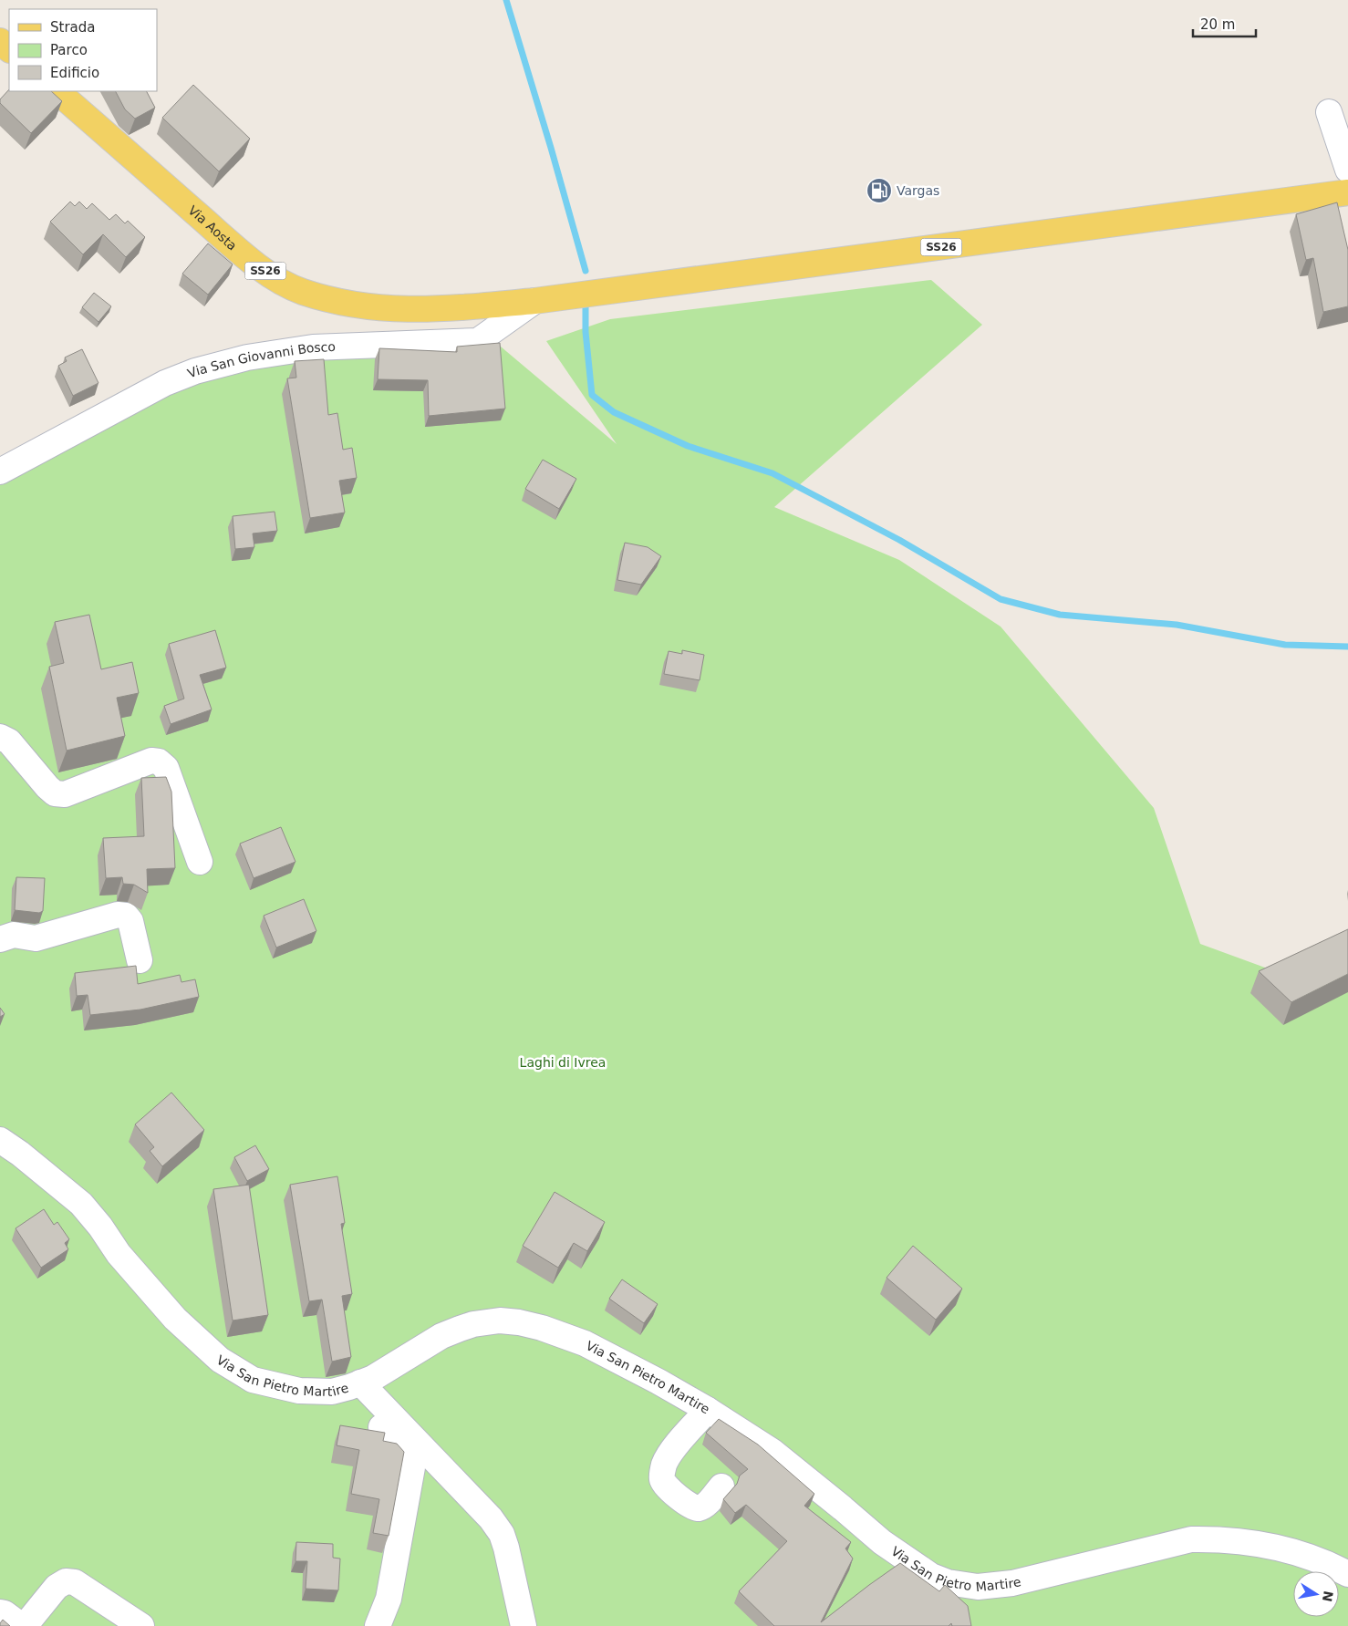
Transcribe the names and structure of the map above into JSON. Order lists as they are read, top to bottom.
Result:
{
  "streets": {
    "main road": ["Via Aosta", "SS26"],
    "street": ["Via San Giovanni Bosco", "Via San Pietro Martire"]
  },
  "crossings": [
    ["Via Aosta", "SS26"],
    ["Via Aosta", "Via San Giovanni Bosco"],
    ["SS26", "Via San Giovanni Bosco"]
  ],
  "parks": ["Laghi di Ivrea"],
  "places": {
    "fuel station": ["Vargas"]
  },
  "legend": ["Strada", "Parco", "Edificio"],
  "scale_bar": "20 m",
  "north": "right"
}
